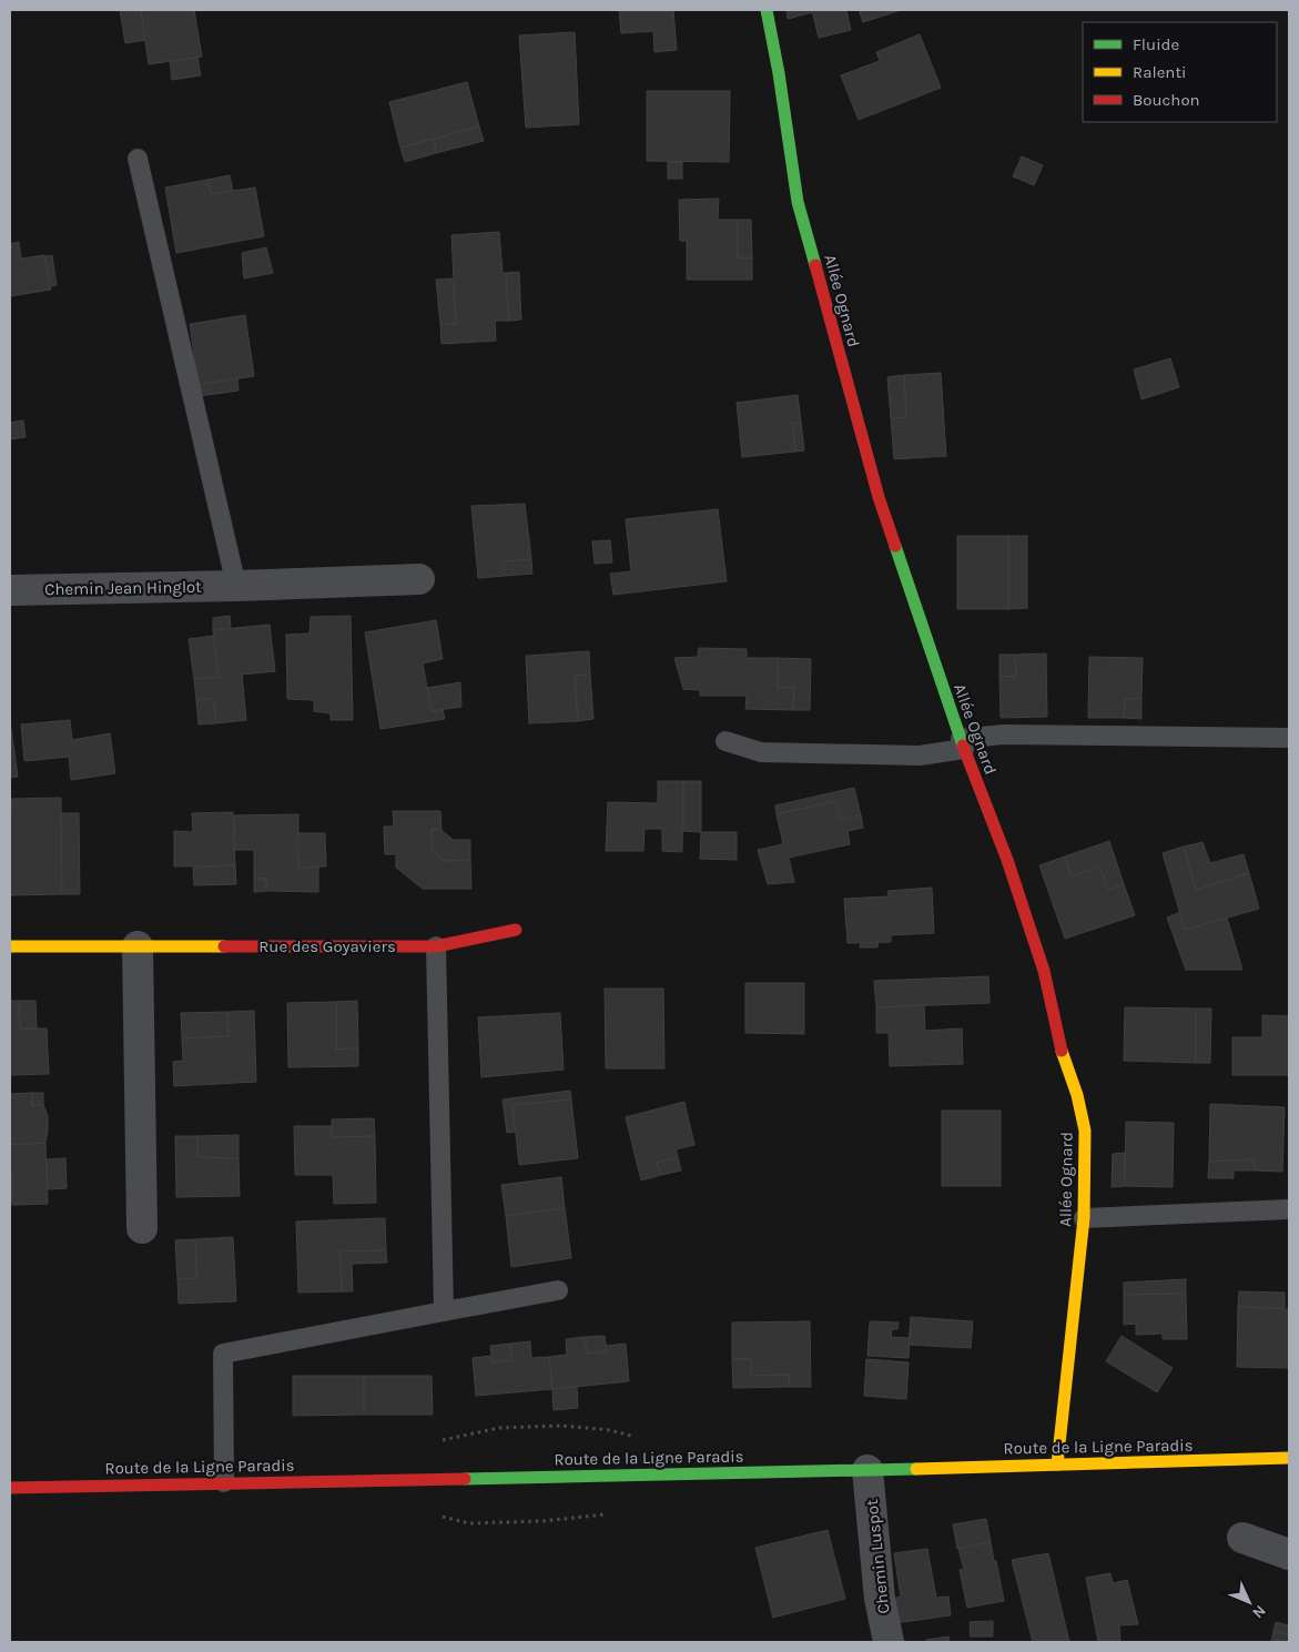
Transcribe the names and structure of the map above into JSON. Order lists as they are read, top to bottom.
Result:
{
  "streets": {
    "street": [
      "Allée Ognard",
      "Chemin Jean Hinglot",
      "Rue des Goyaviers",
      "Route de la Ligne Paradis",
      "Chemin Luspot"
    ]
  },
  "crossings": [
    ["Allée Ognard", "Route de la Ligne Paradis"],
    ["Route de la Ligne Paradis", "Chemin Luspot"]
  ],
  "legend": ["Fluide", "Ralenti", "Bouchon"],
  "north": "bottom right"
}
